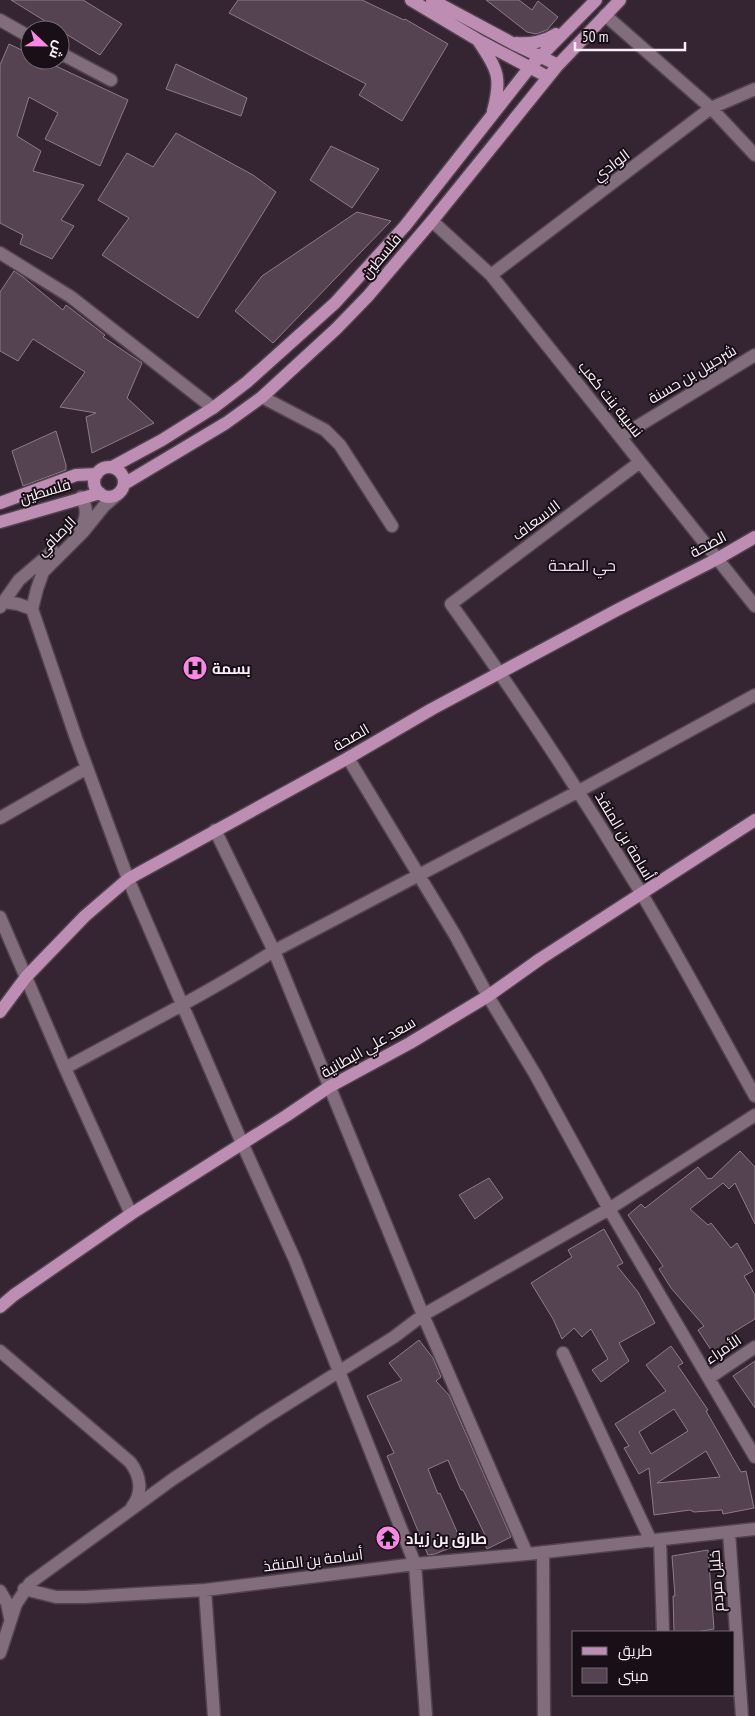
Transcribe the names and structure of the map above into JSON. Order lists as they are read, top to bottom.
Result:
{
  "streets": {
    "main road": ["فلسطين", "الصحة", "سعد علي البطانية"],
    "street": [
      "الوادي",
      "شرحبيل بن حسنة",
      "نسيبة بنت كعب",
      "الاسعاف",
      "الرصافي",
      "أسامة بن المنقذ",
      "الأمراء",
      "خليل مردم"
    ]
  },
  "crossings": [
    ["الوادي", "نسيبة بنت كعب"],
    ["فلسطين", "نسيبة بنت كعب"],
    ["فلسطين", "الرصافي"],
    ["شرحبيل بن حسنة", "نسيبة بنت كعب"],
    ["نسيبة بنت كعب", "الاسعاف"],
    ["نسيبة بنت كعب", "الصحة"],
    ["الاسعاف", "أسامة بن المنقذ"],
    ["الصحة", "أسامة بن المنقذ"],
    ["أسامة بن المنقذ", "سعد علي البطانية"],
    ["أسامة بن المنقذ", "خليل مردم"]
  ],
  "districts": ["حي الصحة"],
  "places": {
    "hospital": ["بسمة"],
    "temple": ["طارق بن زياد"]
  },
  "legend": ["طريق", "مبنى"],
  "scale_bar": "50 m",
  "north": "right"
}
